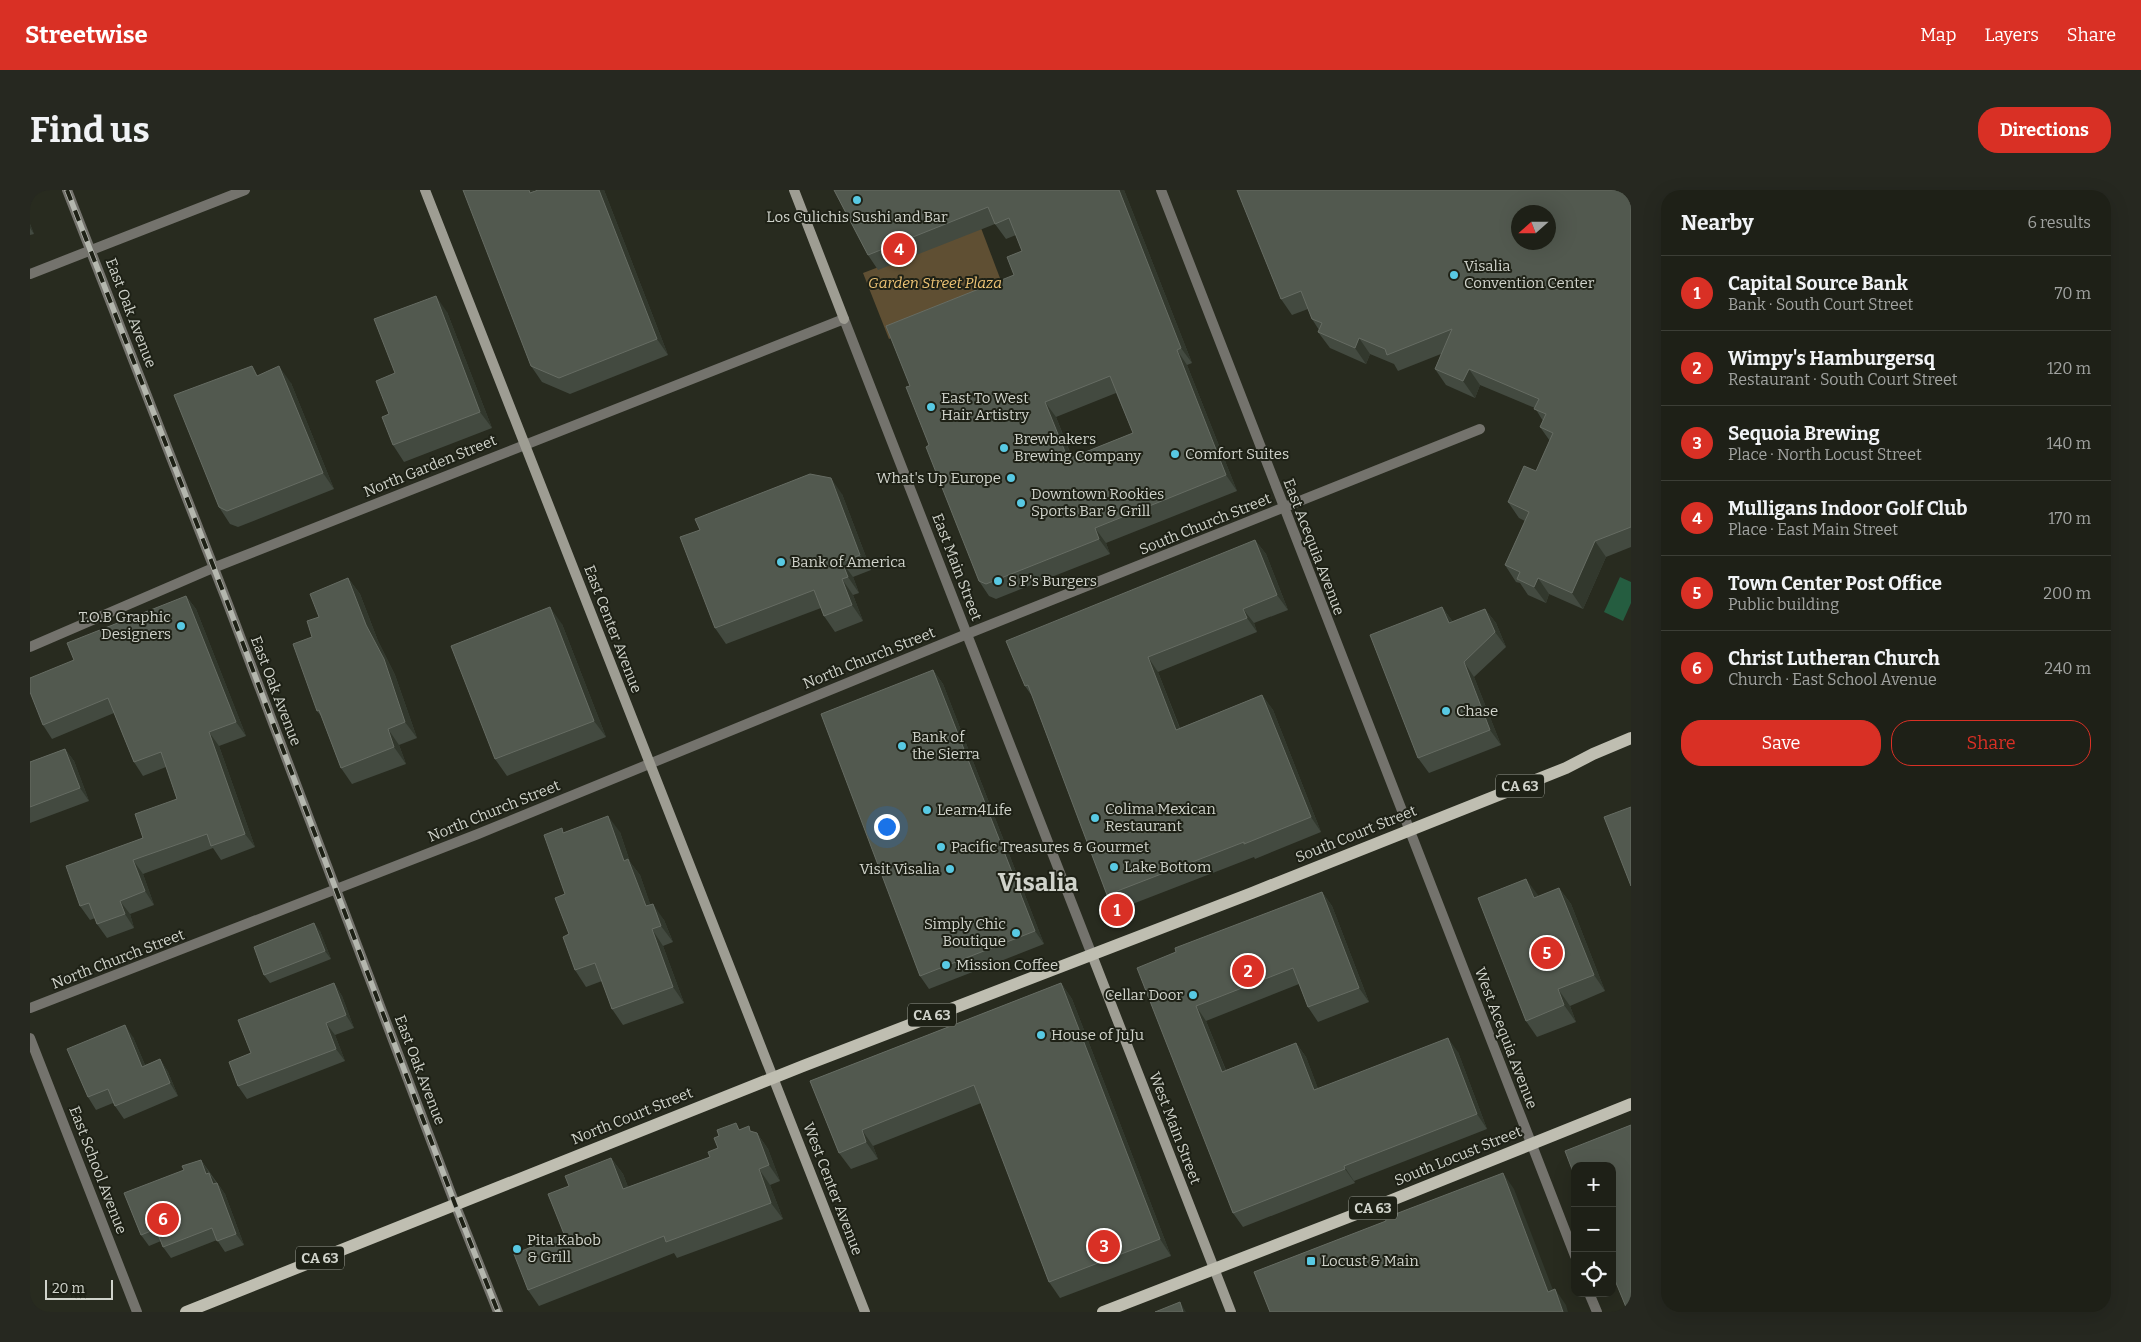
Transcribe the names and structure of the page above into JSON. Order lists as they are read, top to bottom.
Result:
{
  "streets": {
    "main road": [
      "CA 63",
      "South Court Street",
      "North Court Street",
      "South Locust Street"
    ],
    "street": [
      "East Oak Avenue",
      "North Garden Street",
      "South Church Street",
      "East Acequia Avenue",
      "East Main Street",
      "East Center Avenue",
      "North Church Street",
      "West Acequia Avenue",
      "West Main Street",
      "East School Avenue",
      "West Center Avenue"
    ]
  },
  "crossings": [
    ["East Oak Avenue", "North Garden Street"],
    ["East Oak Avenue", "North Church Street"],
    ["East Oak Avenue", "North Court Street"],
    ["North Garden Street", "East Main Street"],
    ["North Garden Street", "East Center Avenue"],
    ["South Church Street", "East Acequia Avenue"],
    ["South Church Street", "East Main Street"],
    ["South Church Street", "North Church Street"],
    ["East Acequia Avenue", "South Court Street"],
    ["East Acequia Avenue", "West Acequia Avenue"],
    ["East Main Street", "North Church Street"],
    ["East Main Street", "South Court Street"],
    ["East Main Street", "North Court Street"],
    ["East Main Street", "West Main Street"],
    ["East Center Avenue", "North Church Street"],
    ["East Center Avenue", "North Court Street"],
    ["East Center Avenue", "West Center Avenue"],
    ["CA 63", "West Main Street"],
    ["CA 63", "South Locust Street"],
    ["South Court Street", "West Acequia Avenue"],
    ["South Court Street", "North Court Street"],
    ["South Court Street", "West Main Street"],
    ["West Acequia Avenue", "South Locust Street"],
    ["North Court Street", "West Main Street"],
    ["North Court Street", "West Center Avenue"],
    ["West Main Street", "South Locust Street"]
  ],
  "districts": ["Visalia"],
  "parks": ["Garden Street Plaza"],
  "places": {
    "other": [
      "Los Culichis Sushi and Bar",
      "Visalia Convention Center",
      "East To West Hair Artistry",
      "Brewbakers Brewing Company",
      "Comfort Suites",
      "What's Up Europe",
      "Downtown Rookies Sports Bar & Grill",
      "Bank of America",
      "S P's Burgers",
      "T.O.B Graphic Designers",
      "Chase",
      "Bank of the Sierra",
      "Learn4Life",
      "Colima Mexican Restaurant",
      "Pacific Treasures & Gourmet",
      "Lake Bottom",
      "Visit Visalia",
      "Simply Chic Boutique",
      "Mission Coffee",
      "Cellar Door",
      "House of JuJu",
      "Pita Kabob & Grill"
    ],
    "transit": ["Locust & Main"]
  },
  "scale_bar": "20 m",
  "north": "left",
  "page": {
    "header": "Streetwise",
    "nav": ["Map", "Layers", "Share"],
    "buttons": [
      "Directions",
      ["Save", "Share"]
    ],
    "title": "Find us",
    "heading": ["Nearby", "6 results"],
    "pins": [
      "4",
      "1",
      "5",
      "2",
      "6",
      "3"
    ],
    "list": [
      {
        "mark": "1",
        "name": "Capital Source Bank",
        "note": "Bank · South Court Street",
        "value": "70 m"
      },
      {
        "mark": "2",
        "name": "Wimpy's Hamburgersq",
        "note": "Restaurant · South Court Street",
        "value": "120 m"
      },
      {
        "mark": "3",
        "name": "Sequoia Brewing",
        "note": "Place · North Locust Street",
        "value": "140 m"
      },
      {
        "mark": "4",
        "name": "Mulligans Indoor Golf Club",
        "note": "Place · East Main Street",
        "value": "170 m"
      },
      {
        "mark": "5",
        "name": "Town Center Post Office",
        "note": "Public building",
        "value": "200 m"
      },
      {
        "mark": "6",
        "name": "Christ Lutheran Church",
        "note": "Church · East School Avenue",
        "value": "240 m"
      }
    ],
    "map_buttons": ["+", "−"],
    "scale": "20 m"
  }
}
